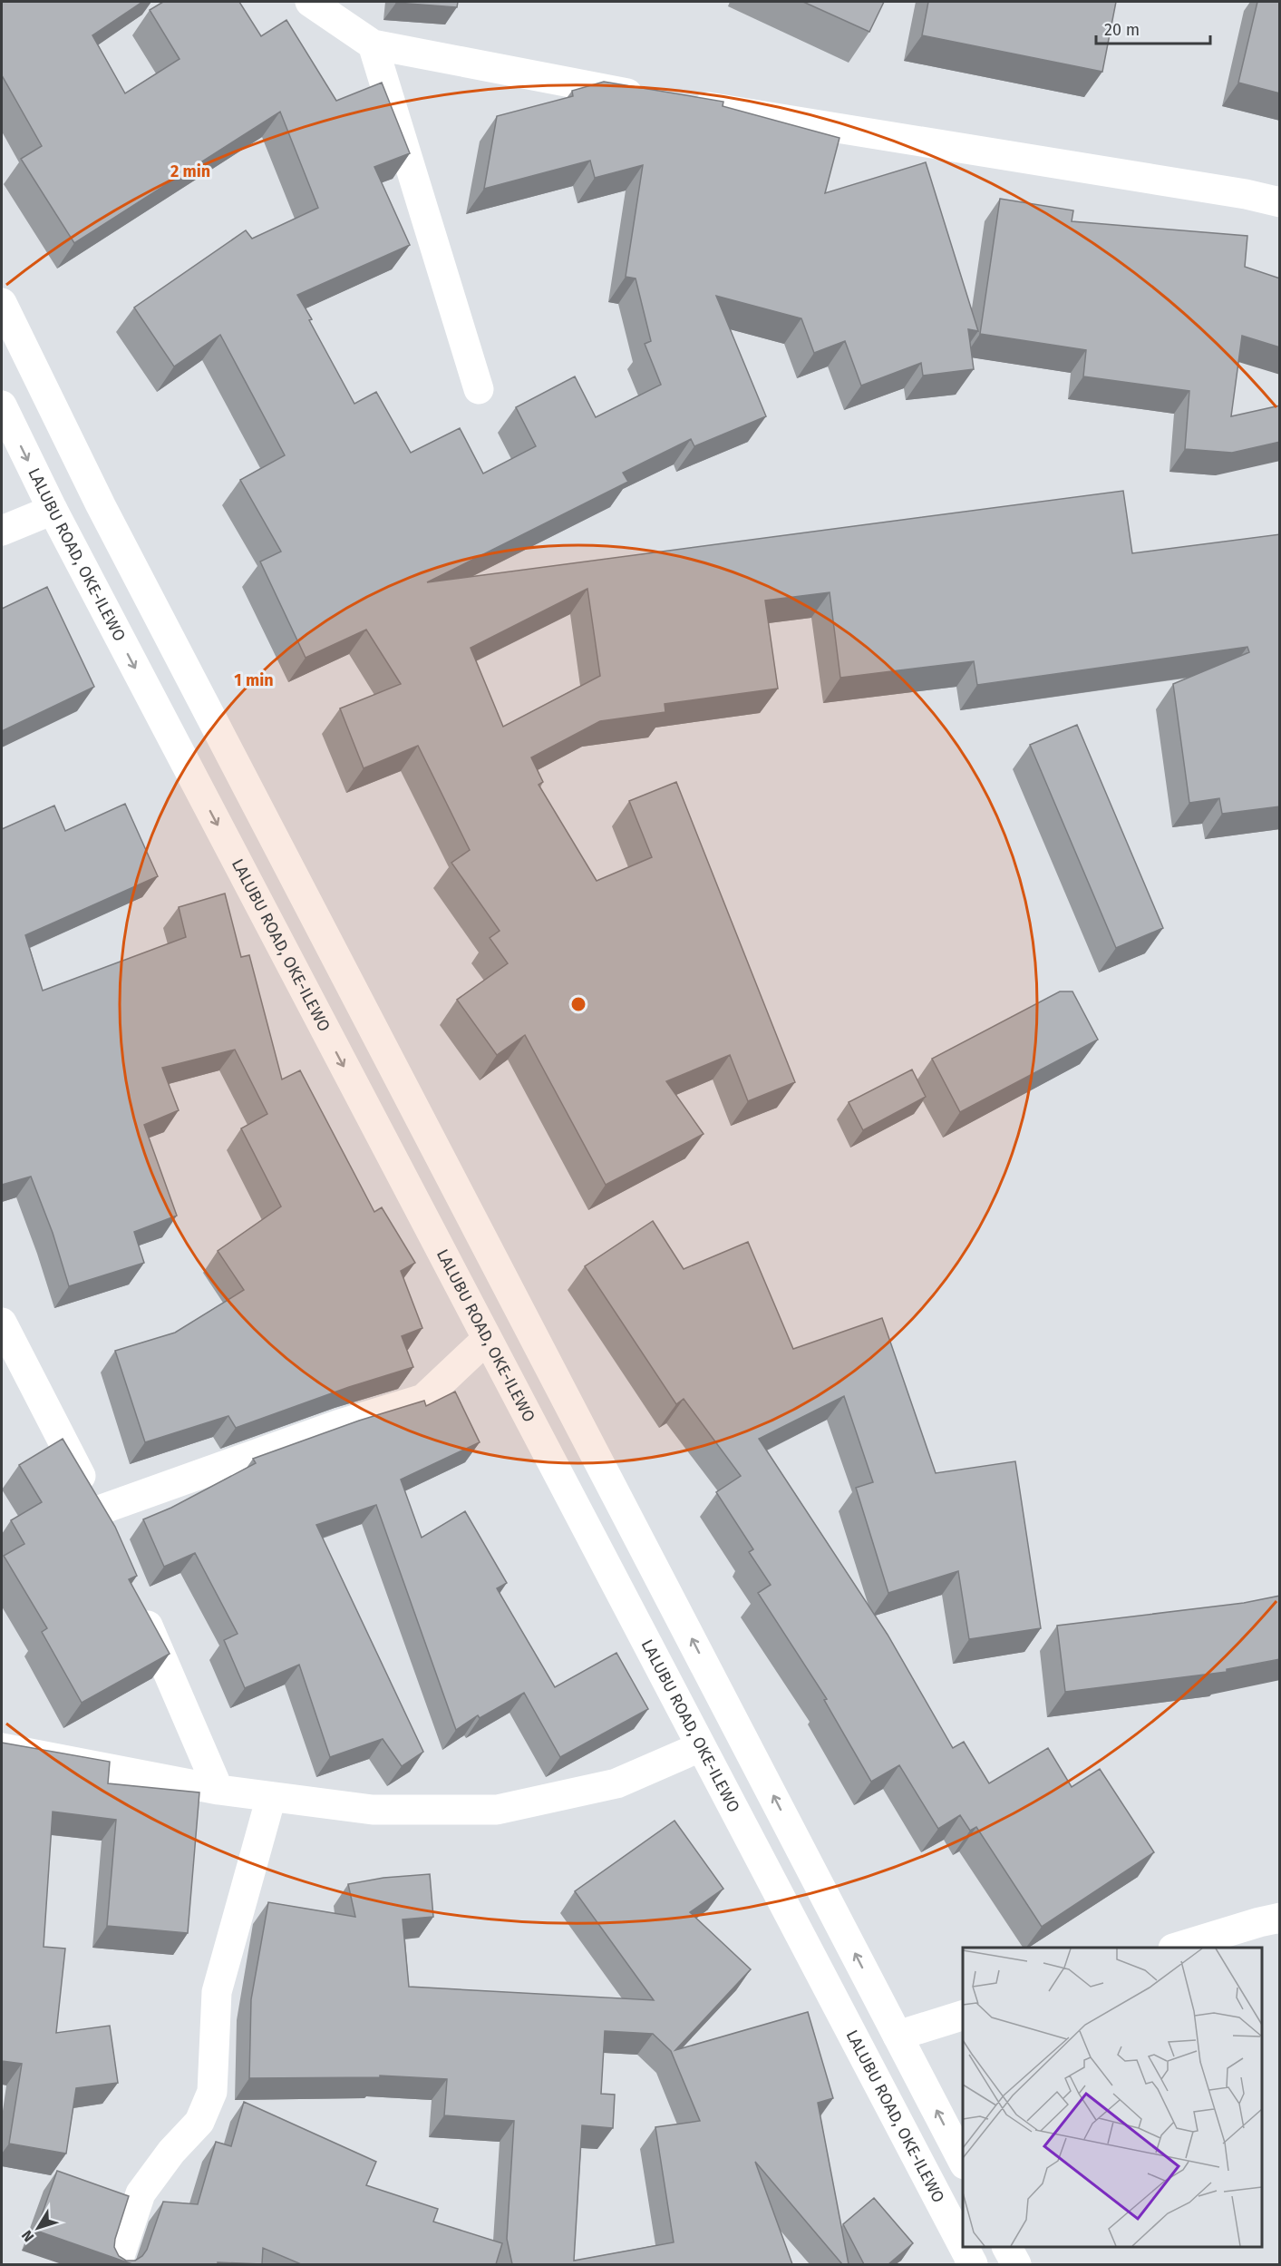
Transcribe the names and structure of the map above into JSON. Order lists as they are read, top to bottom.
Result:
{
  "streets": {
    "main road": ["LALUBU ROAD, OKE-ILEWO"]
  },
  "scale_bar": "20 m",
  "north": "bottom left",
  "rings": ["2 min", "1 min"]
}
